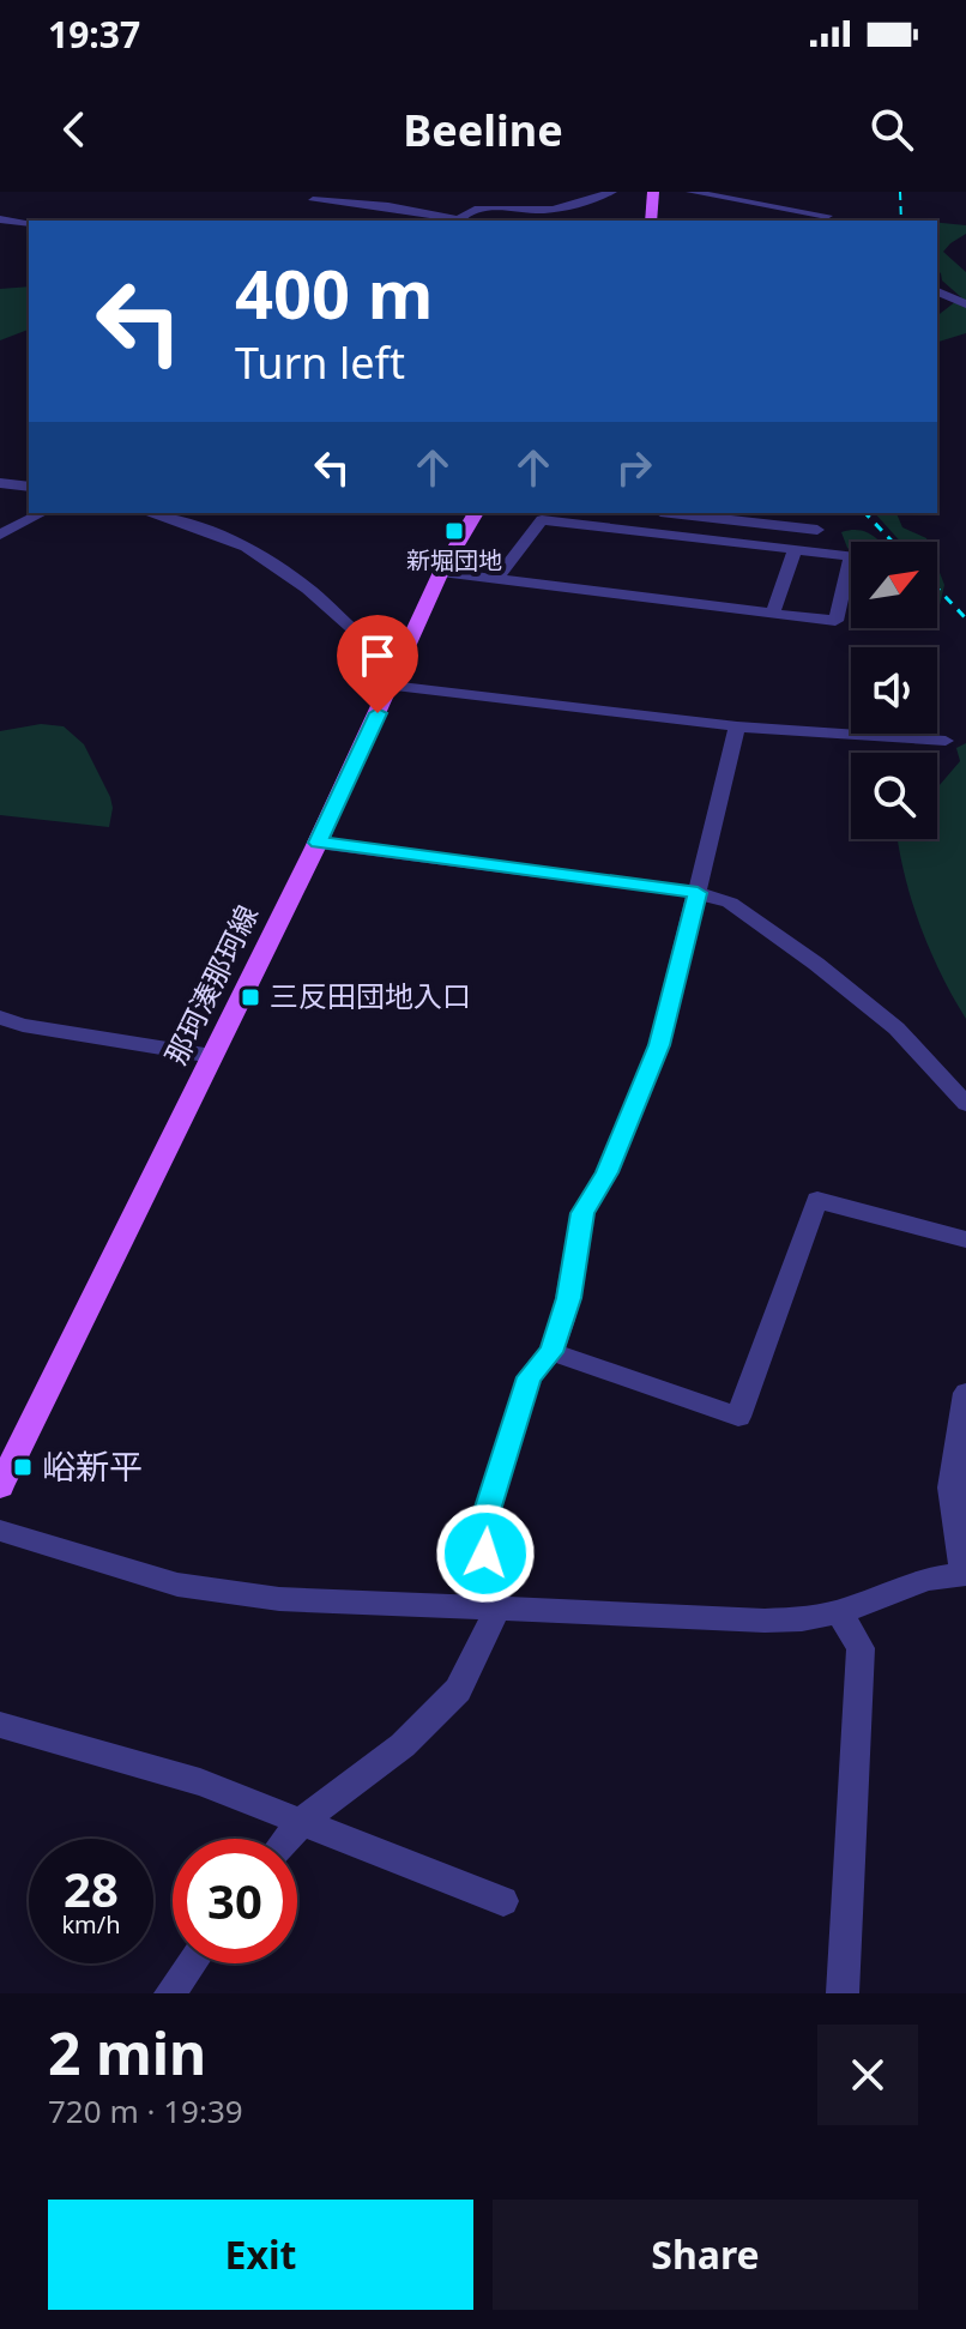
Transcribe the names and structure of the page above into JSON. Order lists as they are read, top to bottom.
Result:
{
  "streets": {
    "main road": ["那珂湊那珂線"]
  },
  "places": {
    "transit": ["新堀団地", "三反田団地入口", "峪新平"]
  },
  "north": "top right",
  "page": {
    "status": "19:37",
    "header": "Beeline",
    "turn": ["400 m", "Turn left"],
    "speed": "28 km/h",
    "limit": "30",
    "heading": ["2 min", "720 m · 19:39"],
    "buttons": ["Exit", "Share"]
  }
}
